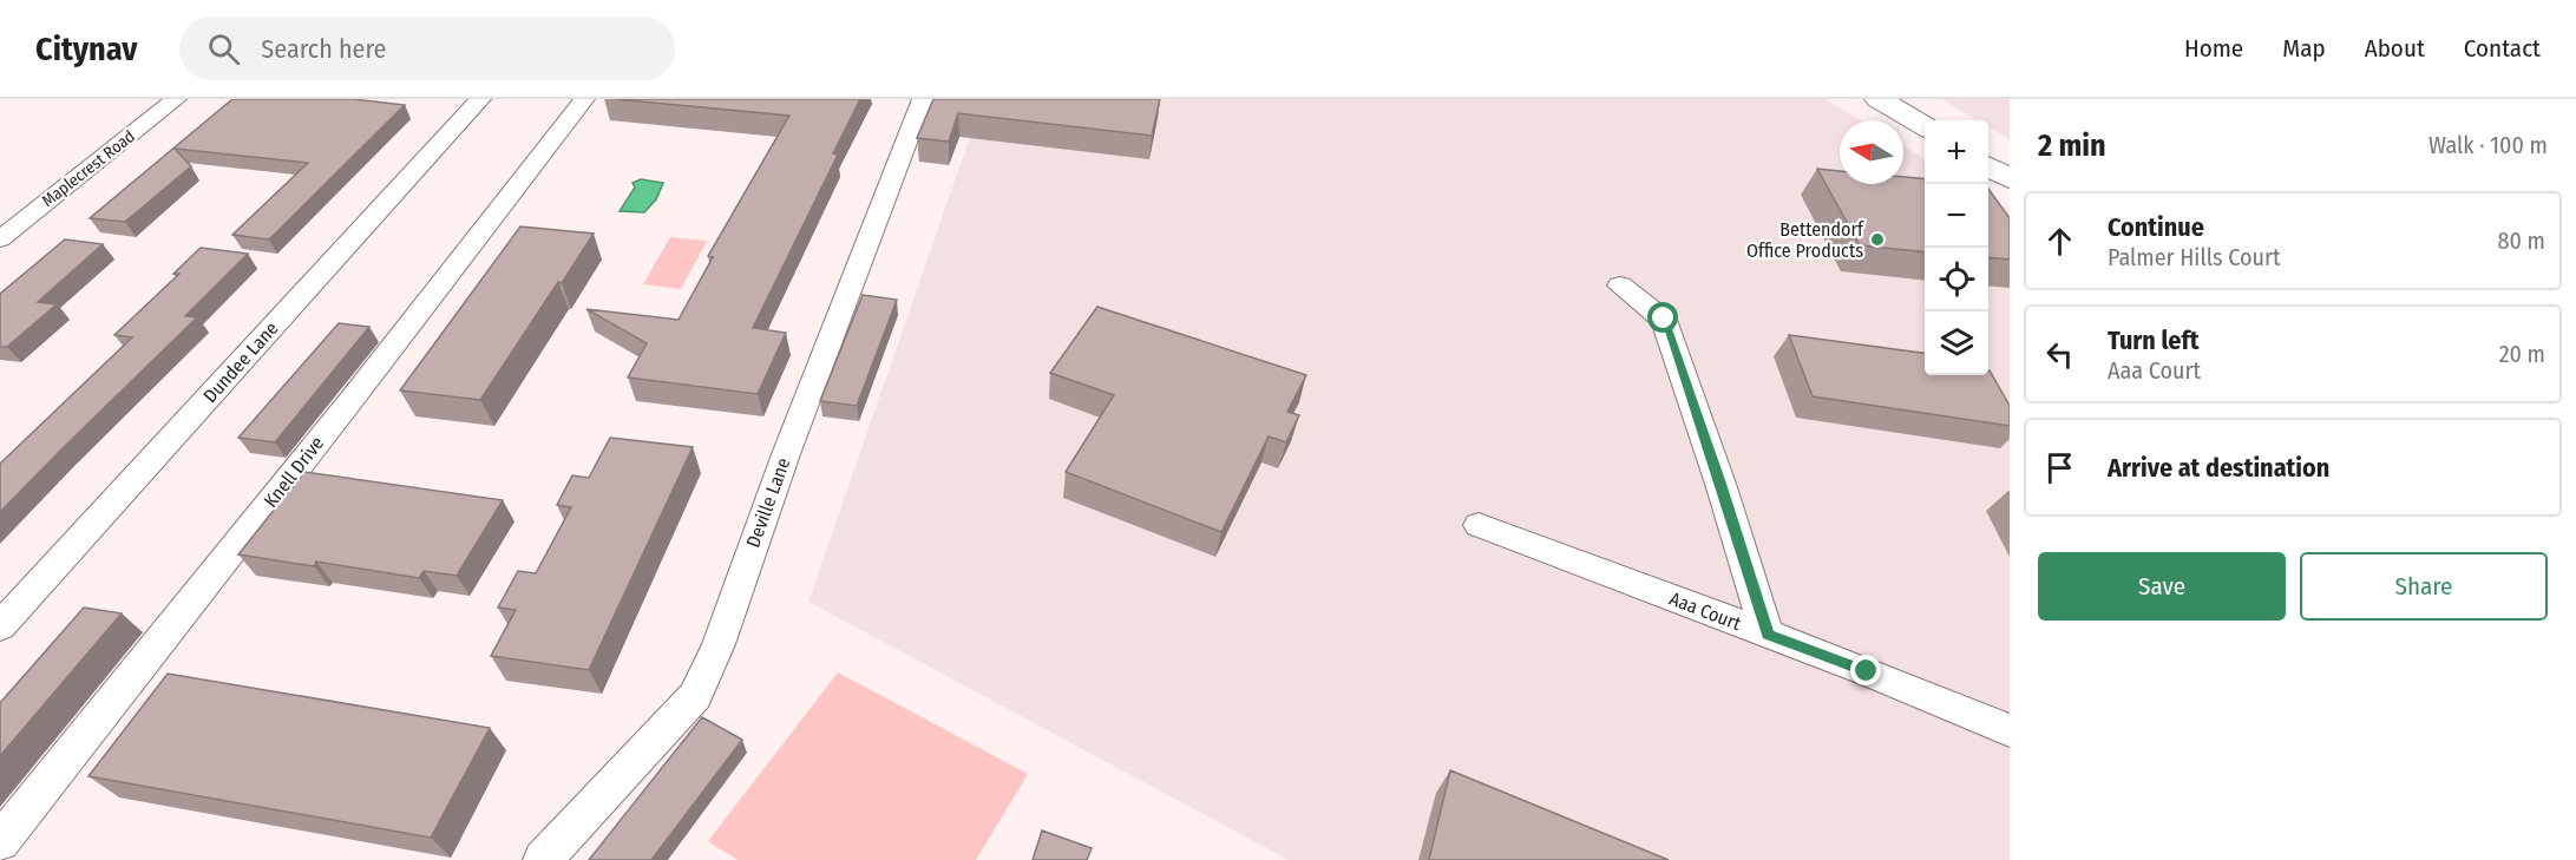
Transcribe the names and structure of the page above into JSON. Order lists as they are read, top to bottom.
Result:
{
  "streets": {
    "street": [
      "Maplecrest Road",
      "Dundee Lane",
      "Knell Drive",
      "Deville Lane",
      "Aaa Court"
    ]
  },
  "places": ["Bettendorf Office Products"],
  "north": "left",
  "page": {
    "header": "Citynav",
    "search": "Search here",
    "nav": [
      "Home",
      "Map",
      "About",
      "Contact"
    ],
    "heading": ["2 min", "Walk · 100 m"],
    "map_buttons": ["+", "−"],
    "list": [
      ["Continue", "Palmer Hills Court", "80 m"],
      ["Turn left", "Aaa Court", "20 m"],
      "Arrive at destination"
    ],
    "buttons": ["Save", "Share"]
  }
}
